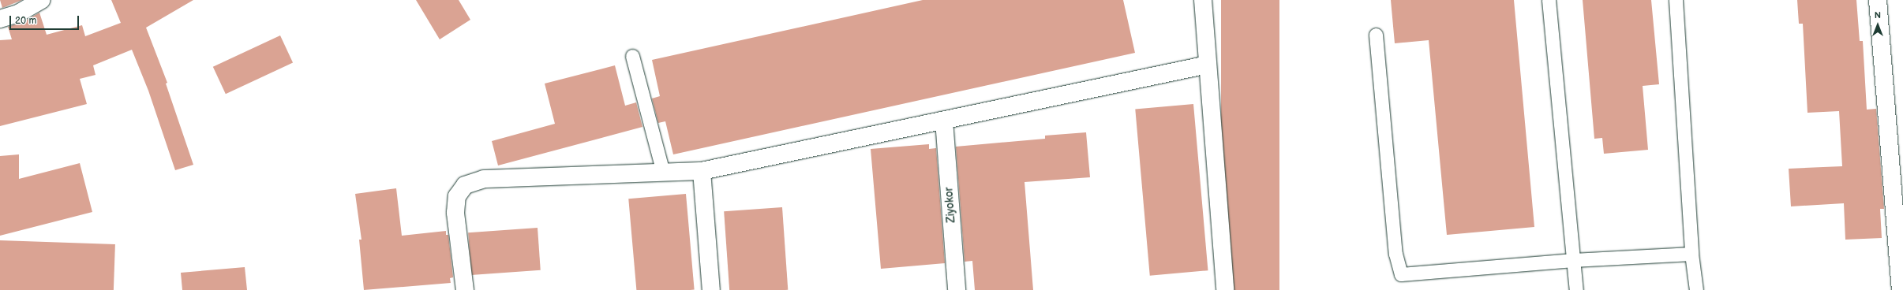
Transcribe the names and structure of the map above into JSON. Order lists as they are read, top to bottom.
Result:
{
  "streets": {
    "street": ["Ziyokor"]
  },
  "scale_bar": "20 m",
  "north": "top"
}
